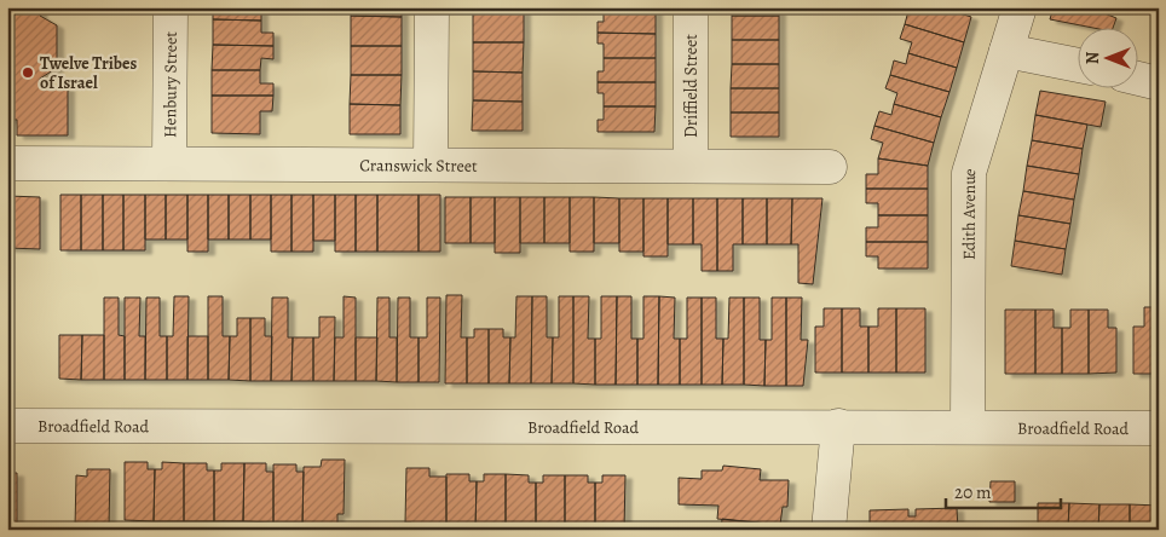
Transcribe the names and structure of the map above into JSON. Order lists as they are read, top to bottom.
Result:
{
  "streets": {
    "street": [
      "Henbury Street",
      "Driffield Street",
      "Cranswick Street",
      "Edith Avenue",
      "Broadfield Road"
    ]
  },
  "crossings": [
    ["Henbury Street", "Cranswick Street"],
    ["Driffield Street", "Cranswick Street"],
    ["Edith Avenue", "Broadfield Road"]
  ],
  "places": ["Twelve Tribes of Israel"],
  "scale_bar": "20 m",
  "north": "left"
}
